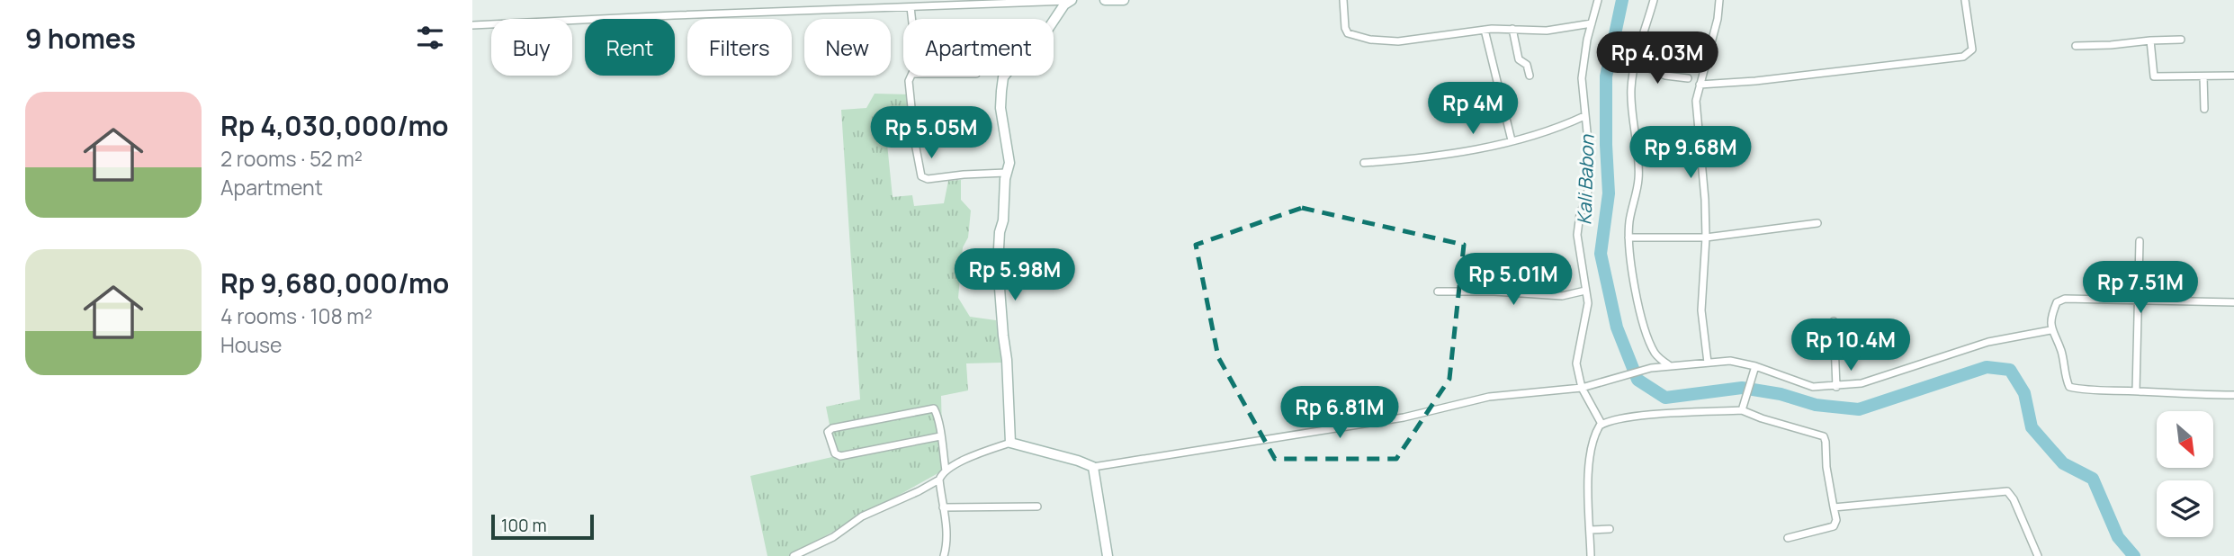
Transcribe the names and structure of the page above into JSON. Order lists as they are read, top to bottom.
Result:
{
  "water": ["Kali Babon"],
  "scale_bar": "100 m",
  "north": "bottom right",
  "page": {
    "heading": "9 homes",
    "chip": [
      "Buy",
      "Rent",
      "Filters",
      "New",
      "Apartment"
    ],
    "price": [
      "Rp 4.03M",
      "Rp 4M",
      "Rp 5.05M",
      "Rp 9.68M",
      "Rp 5.98M",
      "Rp 5.01M",
      "Rp 7.51M",
      "Rp 10.4M",
      "Rp 6.81M"
    ],
    "list": [
      {
        "name": "Rp 4,030,000/mo",
        "note": "2 rooms · 52 m² · Apartment"
      },
      {
        "name": "Rp 9,680,000/mo",
        "note": "4 rooms · 108 m² · House"
      }
    ],
    "scale": "100 m"
  }
}
